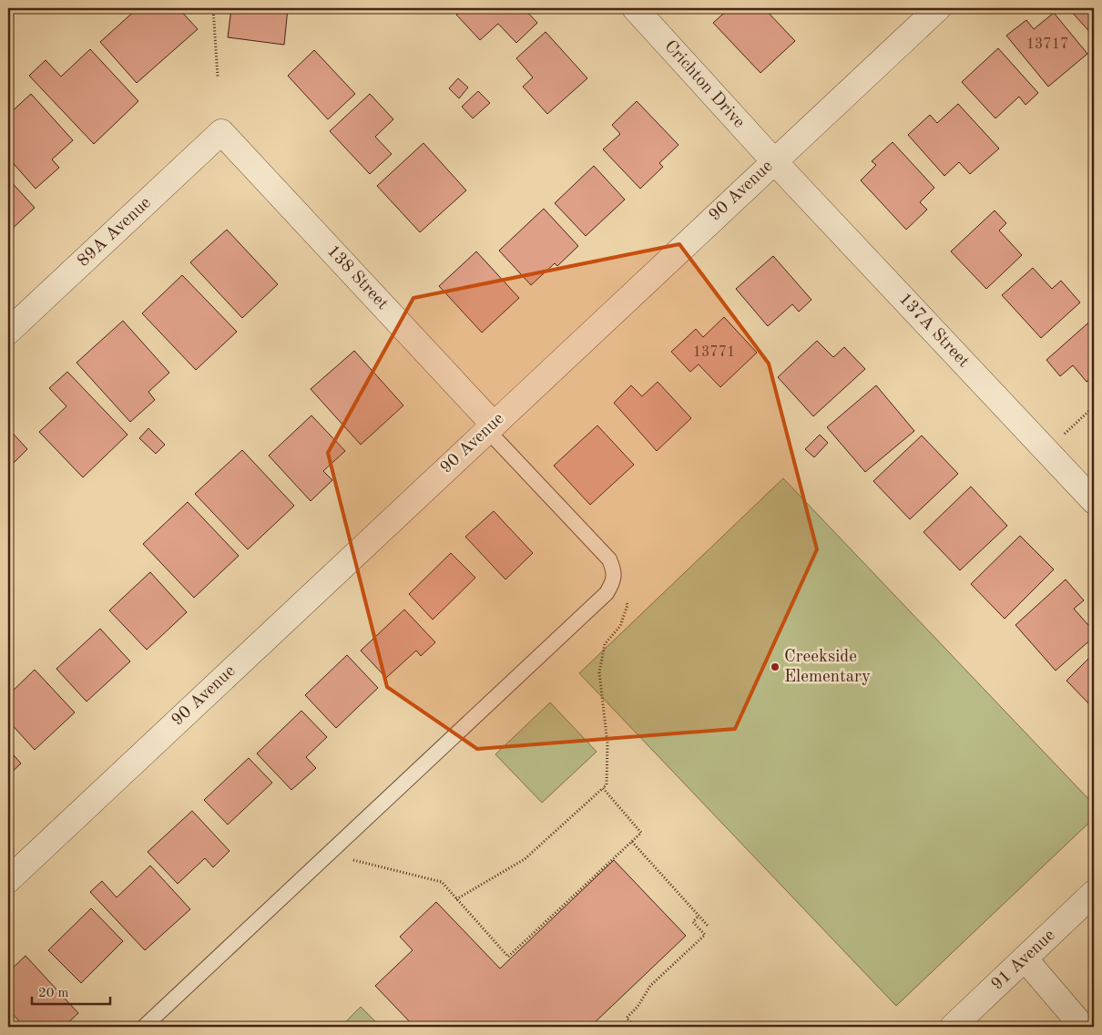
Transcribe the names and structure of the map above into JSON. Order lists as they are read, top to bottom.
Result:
{
  "streets": {
    "street": [
      "Crichton Drive",
      "90 Avenue",
      "89A Avenue",
      "138 Street",
      "137A Street",
      "91 Avenue"
    ]
  },
  "crossings": [
    ["Crichton Drive", "90 Avenue"],
    ["Crichton Drive", "137A Street"],
    ["90 Avenue", "138 Street"],
    ["90 Avenue", "137A Street"],
    ["89A Avenue", "138 Street"]
  ],
  "places": ["Creekside Elementary"],
  "house_numbers": ["13717", "13771"],
  "scale_bar": "20 m"
}
